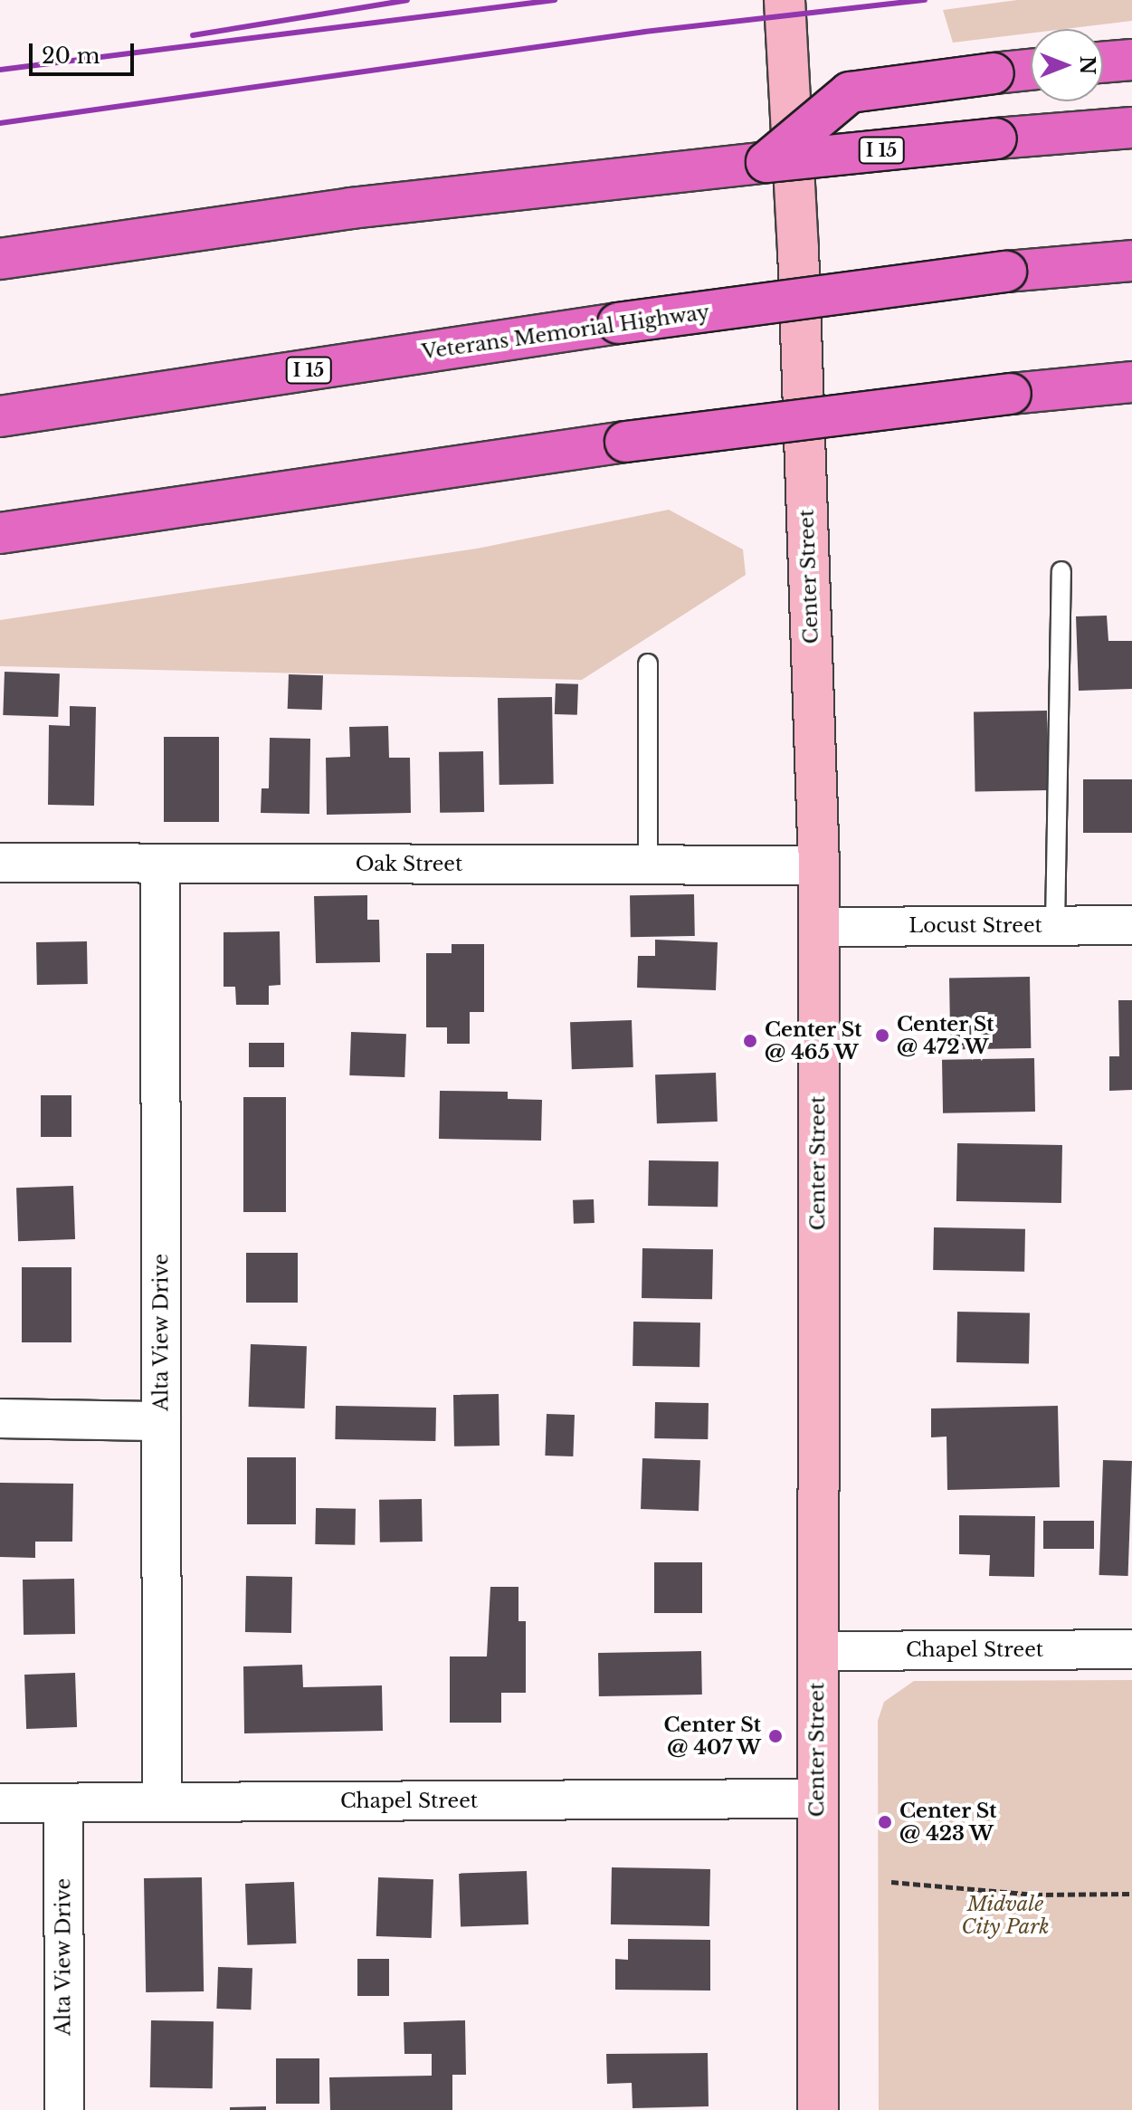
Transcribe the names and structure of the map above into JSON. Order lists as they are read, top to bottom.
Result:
{
  "streets": {
    "highway": ["I 15", "Veterans Memorial Highway"],
    "main road": ["Center Street"],
    "street": [
      "Oak Street",
      "Locust Street",
      "Alta View Drive",
      "Chapel Street"
    ]
  },
  "crossings": [
    ["Center Street", "Oak Street"],
    ["Center Street", "Locust Street"],
    ["Center Street", "Chapel Street"],
    ["Oak Street", "Alta View Drive"],
    ["Alta View Drive", "Chapel Street"]
  ],
  "parks": ["Midvale City Park"],
  "places": [
    "Center St @ 472 W",
    "Center St @ 465 W",
    "Center St @ 407 W",
    "Center St @ 423 W"
  ],
  "scale_bar": "20 m",
  "north": "right"
}
